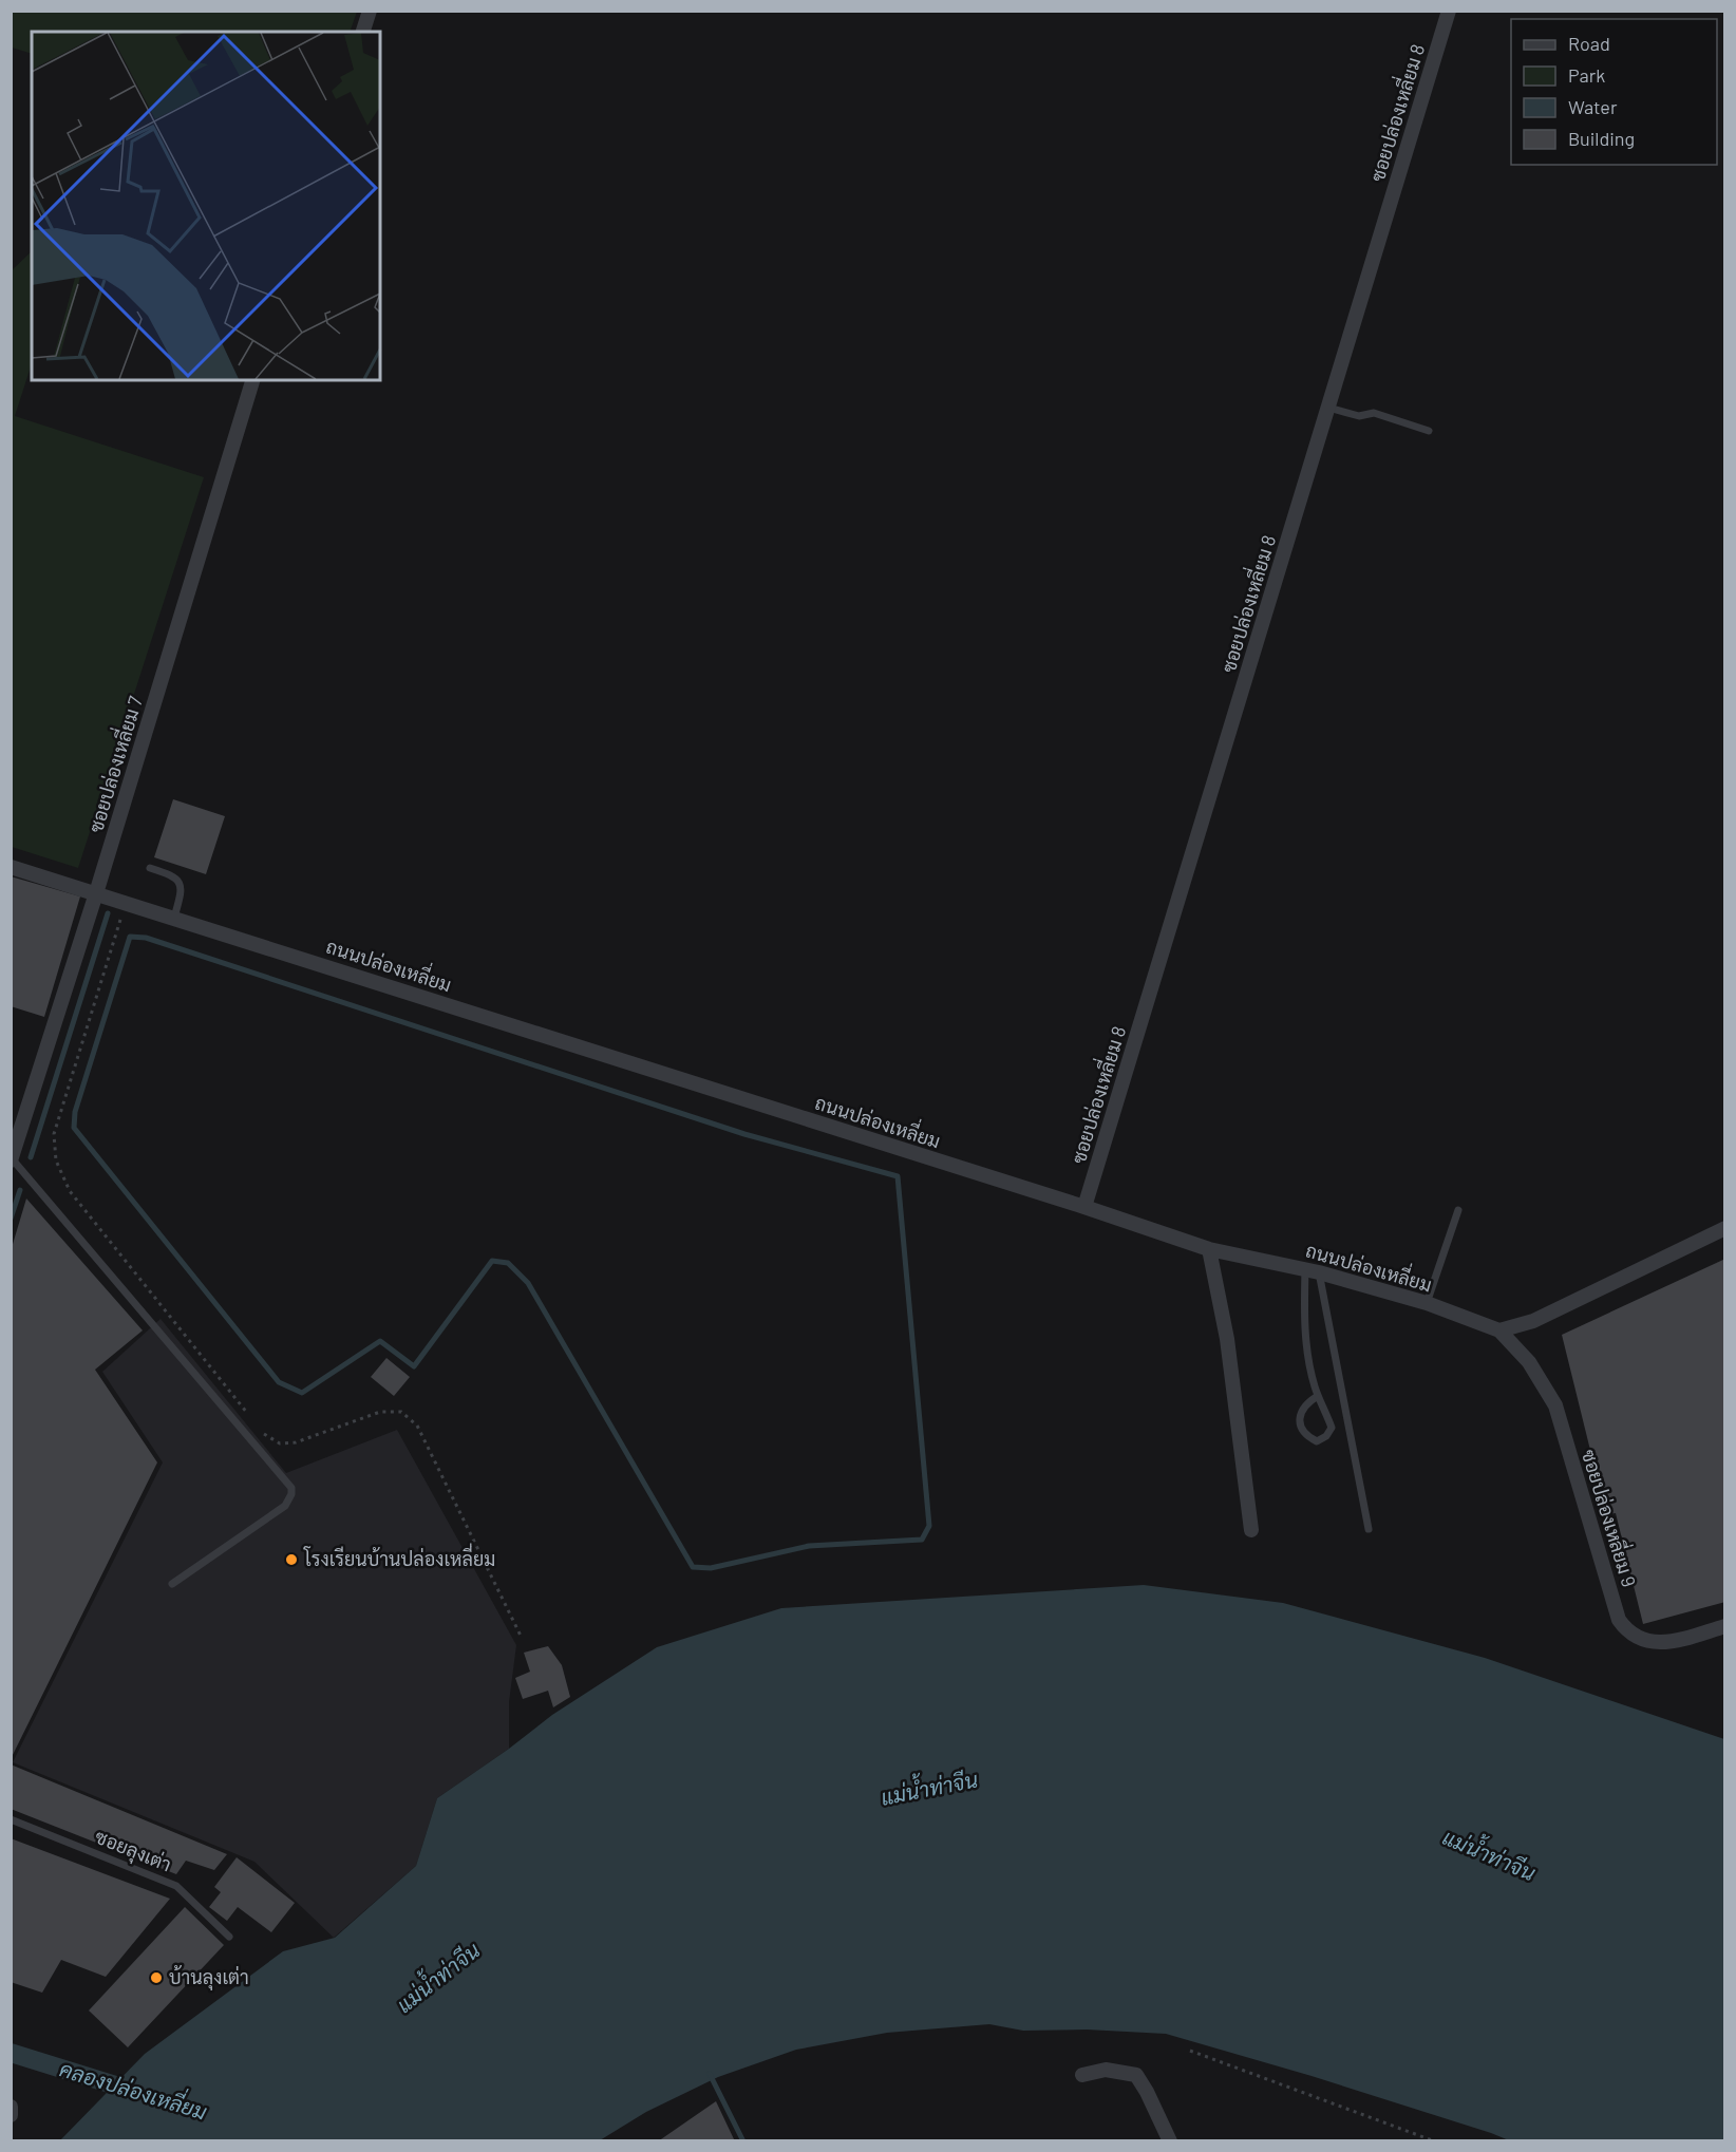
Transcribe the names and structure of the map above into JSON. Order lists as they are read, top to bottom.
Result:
{
  "streets": {
    "street": [
      "ซอยปล่องเหลี่ยม 8",
      "ซอยปล่องเหลี่ยม 7",
      "ถนนปล่องเหลี่ยม",
      "ซอยปล่องเหลี่ยม 9"
    ],
    "lane": ["ซอยลุงเต่า"]
  },
  "crossings": [
    ["ซอยปล่องเหลี่ยม 8", "ถนนปล่องเหลี่ยม"],
    ["ซอยปล่องเหลี่ยม 7", "ถนนปล่องเหลี่ยม"],
    ["ถนนปล่องเหลี่ยม", "ซอยปล่องเหลี่ยม 9"]
  ],
  "water": ["แม่น้ำท่าจีน", "คลองปล่องเหลี่ยม"],
  "places": ["โรงเรียนบ้านปล่องเหลี่ยม", "บ้านลุงเต่า"],
  "legend": [
    "Road",
    "Park",
    "Water",
    "Building"
  ]
}
